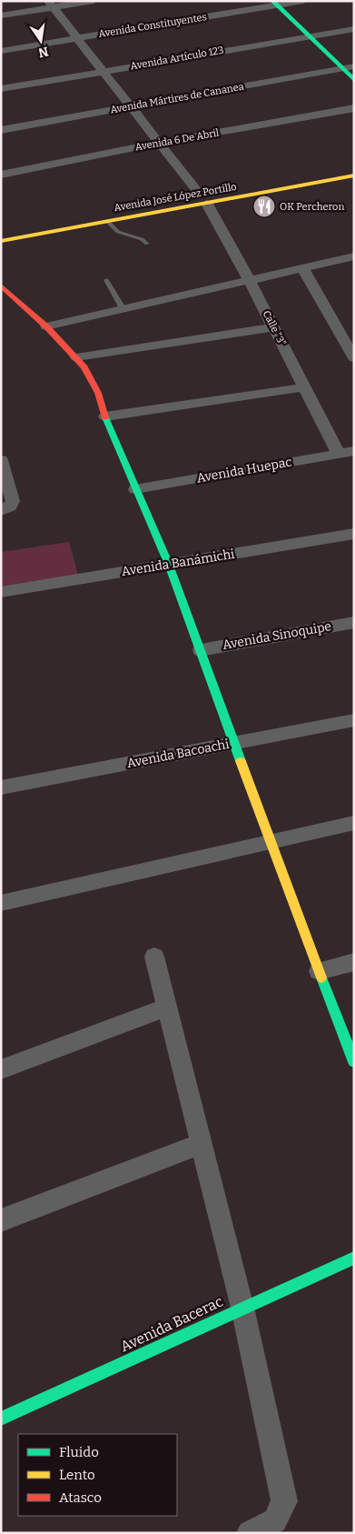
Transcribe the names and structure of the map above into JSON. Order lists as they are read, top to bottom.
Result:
{
  "streets": {
    "street": [
      "Avenida Constituyentes",
      "Avenida Artículo 123",
      "Avenida Mártires de Cananea",
      "Avenida 6 De Abril",
      "Avenida José López Portillo",
      "Calle \"3\"",
      "Avenida Huepac",
      "Avenida Banámichi",
      "Avenida Sinoquipe",
      "Avenida Bacoachi",
      "Avenida Bacerac"
    ]
  },
  "crossings": [
    ["Avenida José López Portillo", "Calle \"3\""],
    ["Calle \"3\"", "Avenida Huepac"]
  ],
  "places": {
    "restaurant": ["OK Percheron"]
  },
  "legend": ["Fluido", "Lento", "Atasco"],
  "north": "bottom"
}
